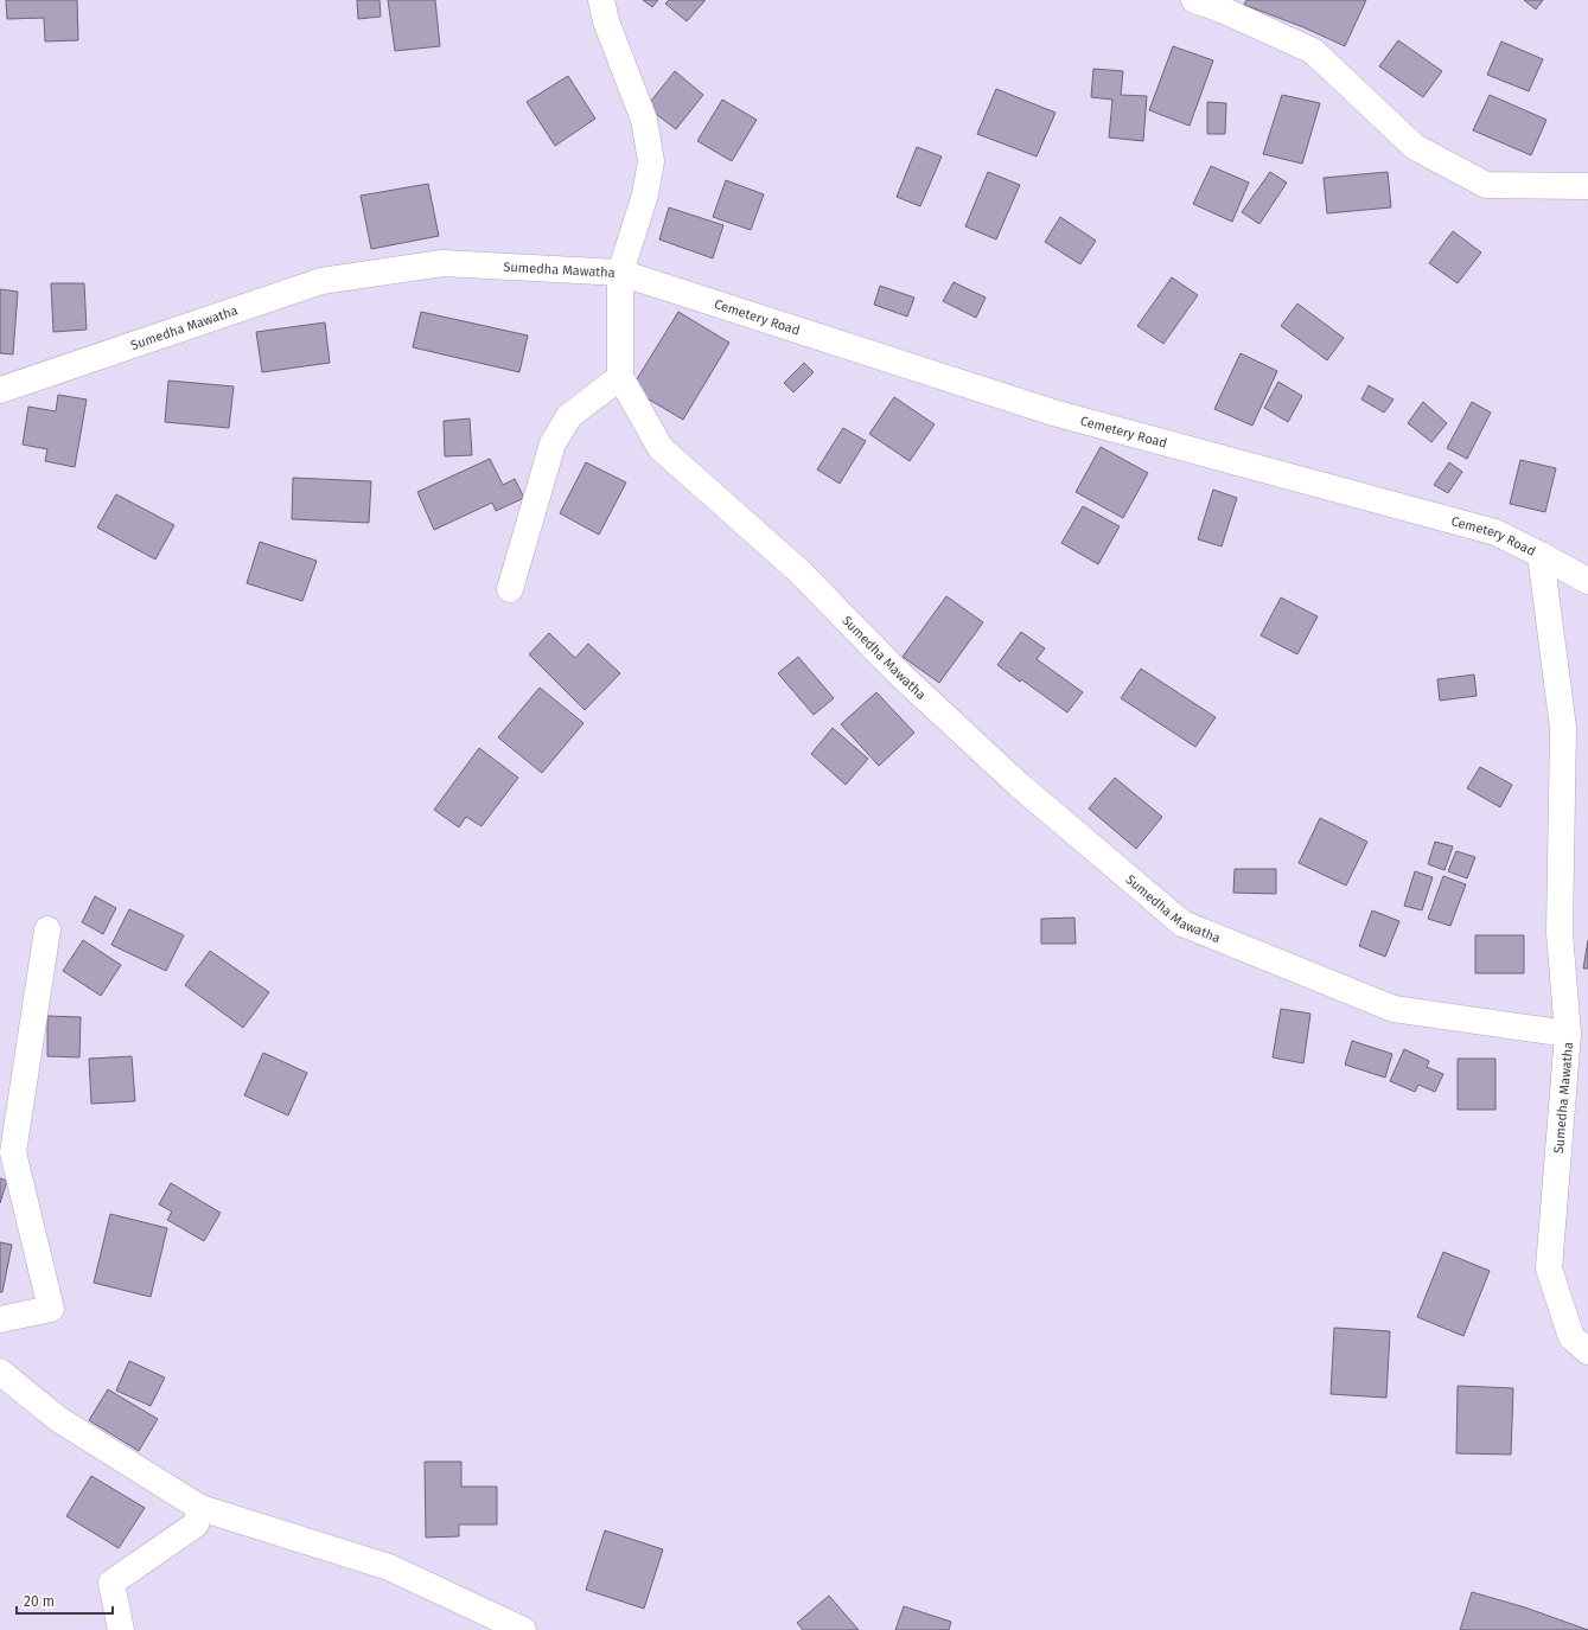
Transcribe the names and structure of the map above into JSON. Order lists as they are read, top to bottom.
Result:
{
  "streets": {
    "street": ["Sumedha Mawatha", "Cemetery Road"]
  },
  "crossings": [
    ["Sumedha Mawatha", "Cemetery Road"]
  ],
  "scale_bar": "20 m"
}
